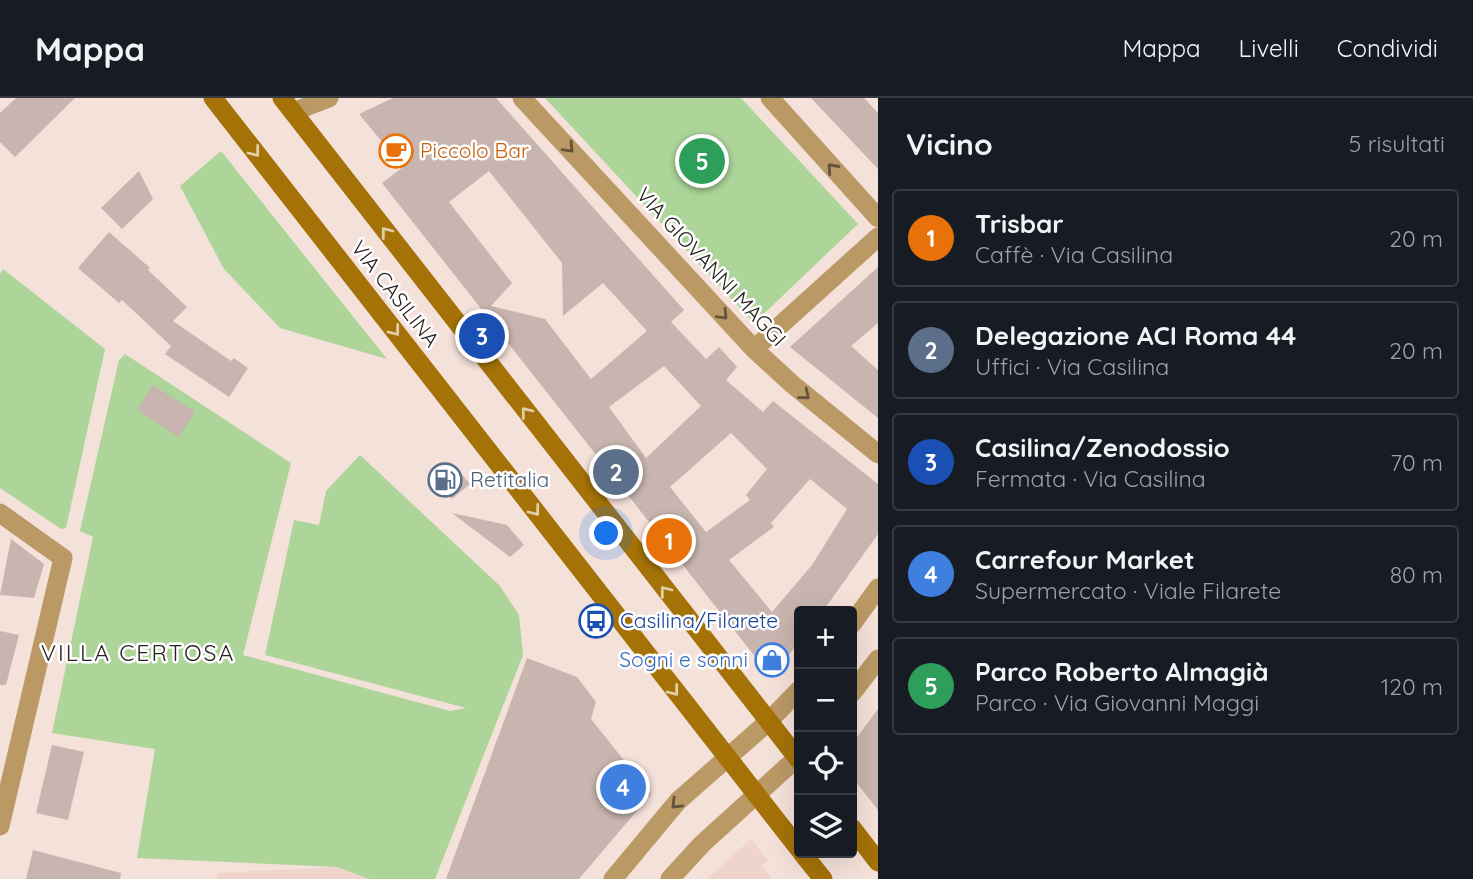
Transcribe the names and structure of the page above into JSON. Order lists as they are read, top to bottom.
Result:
{
  "streets": {
    "main road": ["VIA CASILINA"],
    "street": ["VIA GIOVANNI MAGGI"]
  },
  "one_way": ["VIA GIOVANNI MAGGI"],
  "districts": ["VILLA CERTOSA"],
  "places": {
    "cafe": ["Piccolo Bar"],
    "fuel station": ["Retitalia"],
    "bus stop": ["Casilina/Filarete"],
    "shop": ["Sogni e sonni"]
  },
  "page": {
    "header": "Mappa",
    "nav": ["Mappa", "Livelli", "Condividi"],
    "heading": ["Vicino", "5 risultati"],
    "pins": [
      "5",
      "3",
      "2",
      "1",
      "4"
    ],
    "list": [
      {
        "mark": "1",
        "name": "Trisbar",
        "note": "Caffè · Via Casilina",
        "value": "20 m"
      },
      {
        "mark": "2",
        "name": "Delegazione ACI Roma 44",
        "note": "Uffici · Via Casilina",
        "value": "20 m"
      },
      {
        "mark": "3",
        "name": "Casilina/Zenodossio",
        "note": "Fermata · Via Casilina",
        "value": "70 m"
      },
      {
        "mark": "4",
        "name": "Carrefour Market",
        "note": "Supermercato · Viale Filarete",
        "value": "80 m"
      },
      {
        "mark": "5",
        "name": "Parco Roberto Almagià",
        "note": "Parco · Via Giovanni Maggi",
        "value": "120 m"
      }
    ],
    "map_buttons": ["+", "−"]
  }
}
